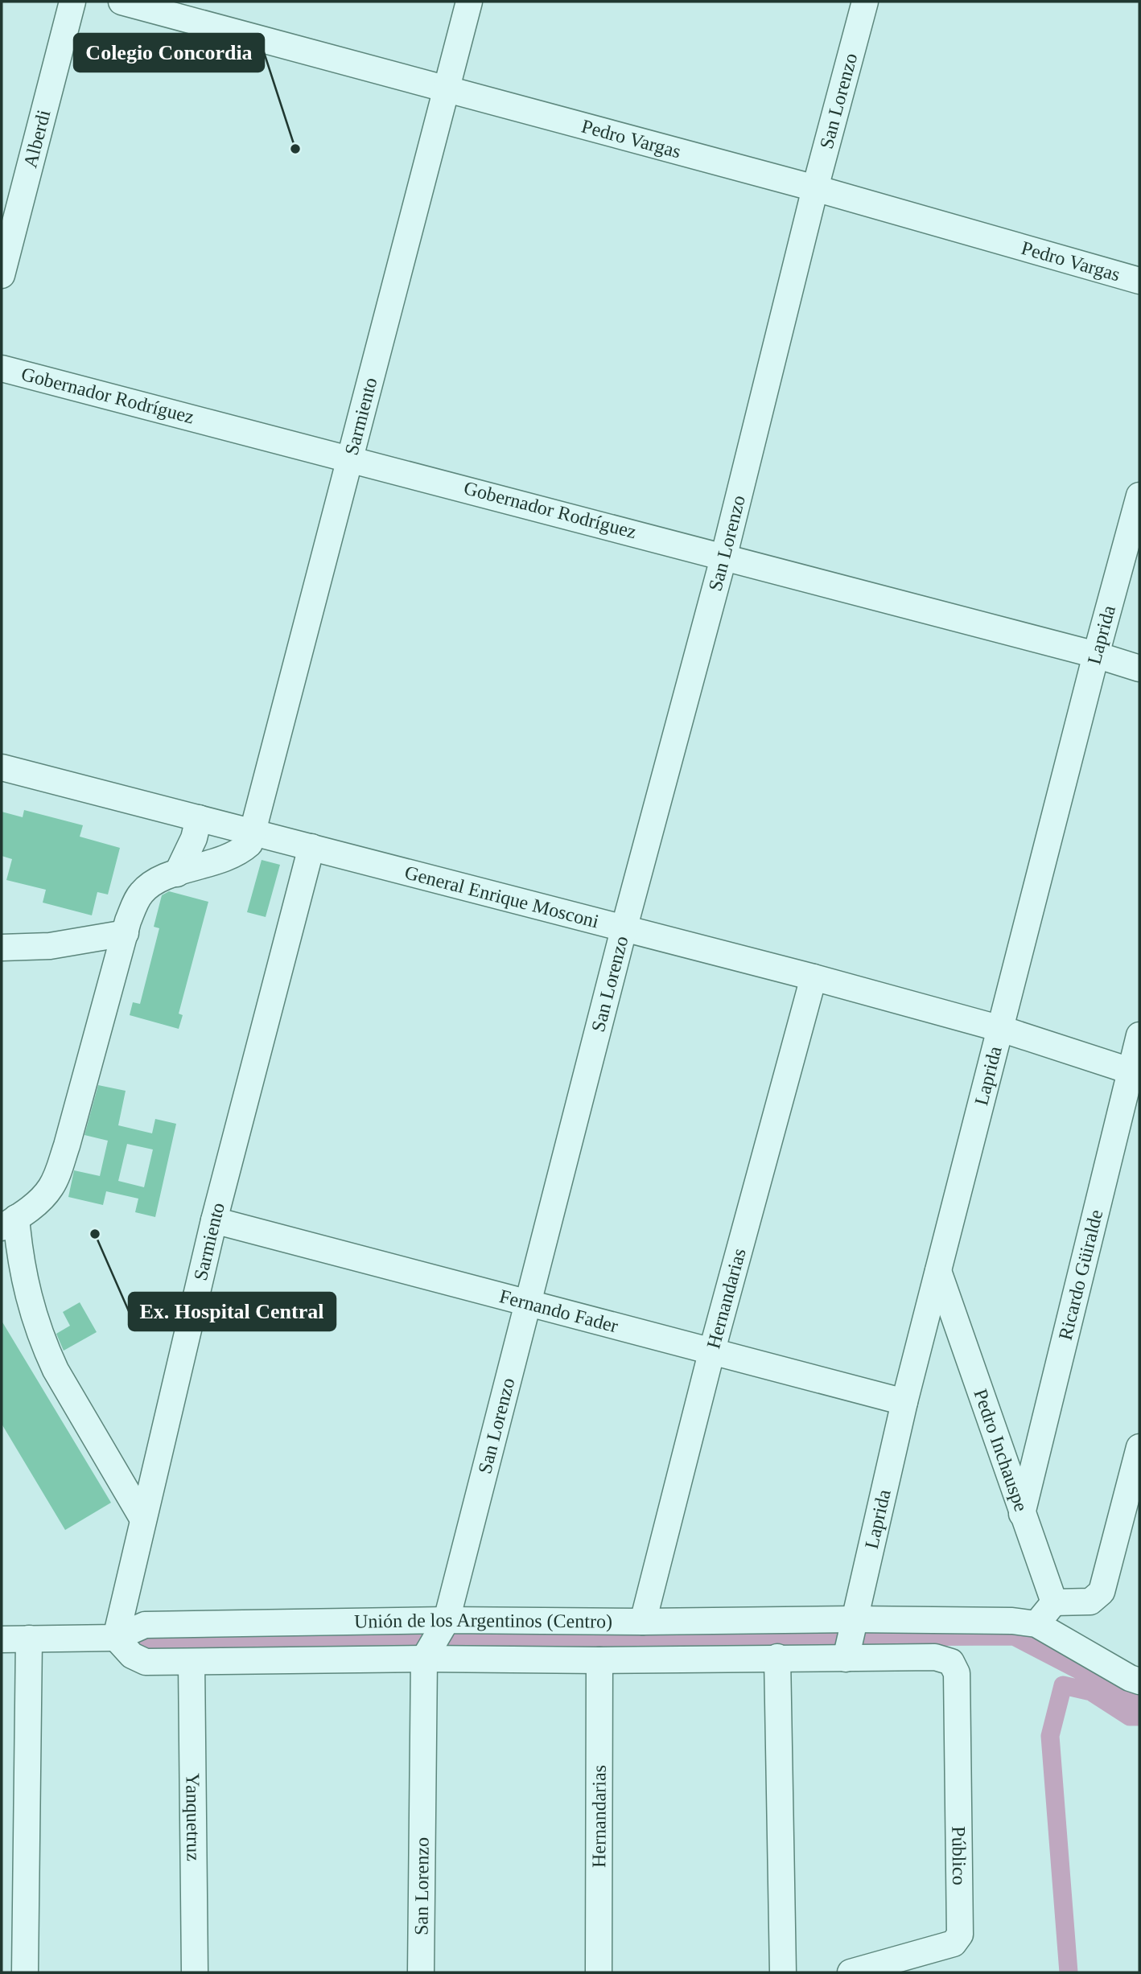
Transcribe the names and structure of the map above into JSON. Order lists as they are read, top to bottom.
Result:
{
  "streets": {
    "street": [
      "San Lorenzo",
      "Alberdi",
      "Pedro Vargas",
      "Gobernador Rodríguez",
      "Sarmiento",
      "Laprida",
      "General Enrique Mosconi",
      "Ricardo Güiralde",
      "Hernandarias",
      "Fernando Fader",
      "Pedro Inchauspe",
      "Unión de los Argentinos (Centro)",
      "Yanquetruz",
      "Público"
    ]
  },
  "crossings": [
    ["San Lorenzo", "Pedro Vargas"],
    ["San Lorenzo", "Gobernador Rodríguez"],
    ["San Lorenzo", "General Enrique Mosconi"],
    ["San Lorenzo", "Fernando Fader"],
    ["San Lorenzo", "Unión de los Argentinos (Centro)"],
    ["Pedro Vargas", "Sarmiento"],
    ["Gobernador Rodríguez", "Sarmiento"],
    ["Gobernador Rodríguez", "Laprida"],
    ["Sarmiento", "General Enrique Mosconi"],
    ["Sarmiento", "Fernando Fader"],
    ["Sarmiento", "Unión de los Argentinos (Centro)"],
    ["Laprida", "General Enrique Mosconi"],
    ["Laprida", "Fernando Fader"],
    ["Laprida", "Pedro Inchauspe"],
    ["Laprida", "Unión de los Argentinos (Centro)"],
    ["General Enrique Mosconi", "Ricardo Güiralde"],
    ["General Enrique Mosconi", "Hernandarias"],
    ["Ricardo Güiralde", "Pedro Inchauspe"],
    ["Hernandarias", "Fernando Fader"],
    ["Hernandarias", "Unión de los Argentinos (Centro)"],
    ["Unión de los Argentinos (Centro)", "Yanquetruz"],
    ["Unión de los Argentinos (Centro)", "Público"]
  ],
  "places": ["Colegio Concordia", "Ex. Hospital Central"]
}
